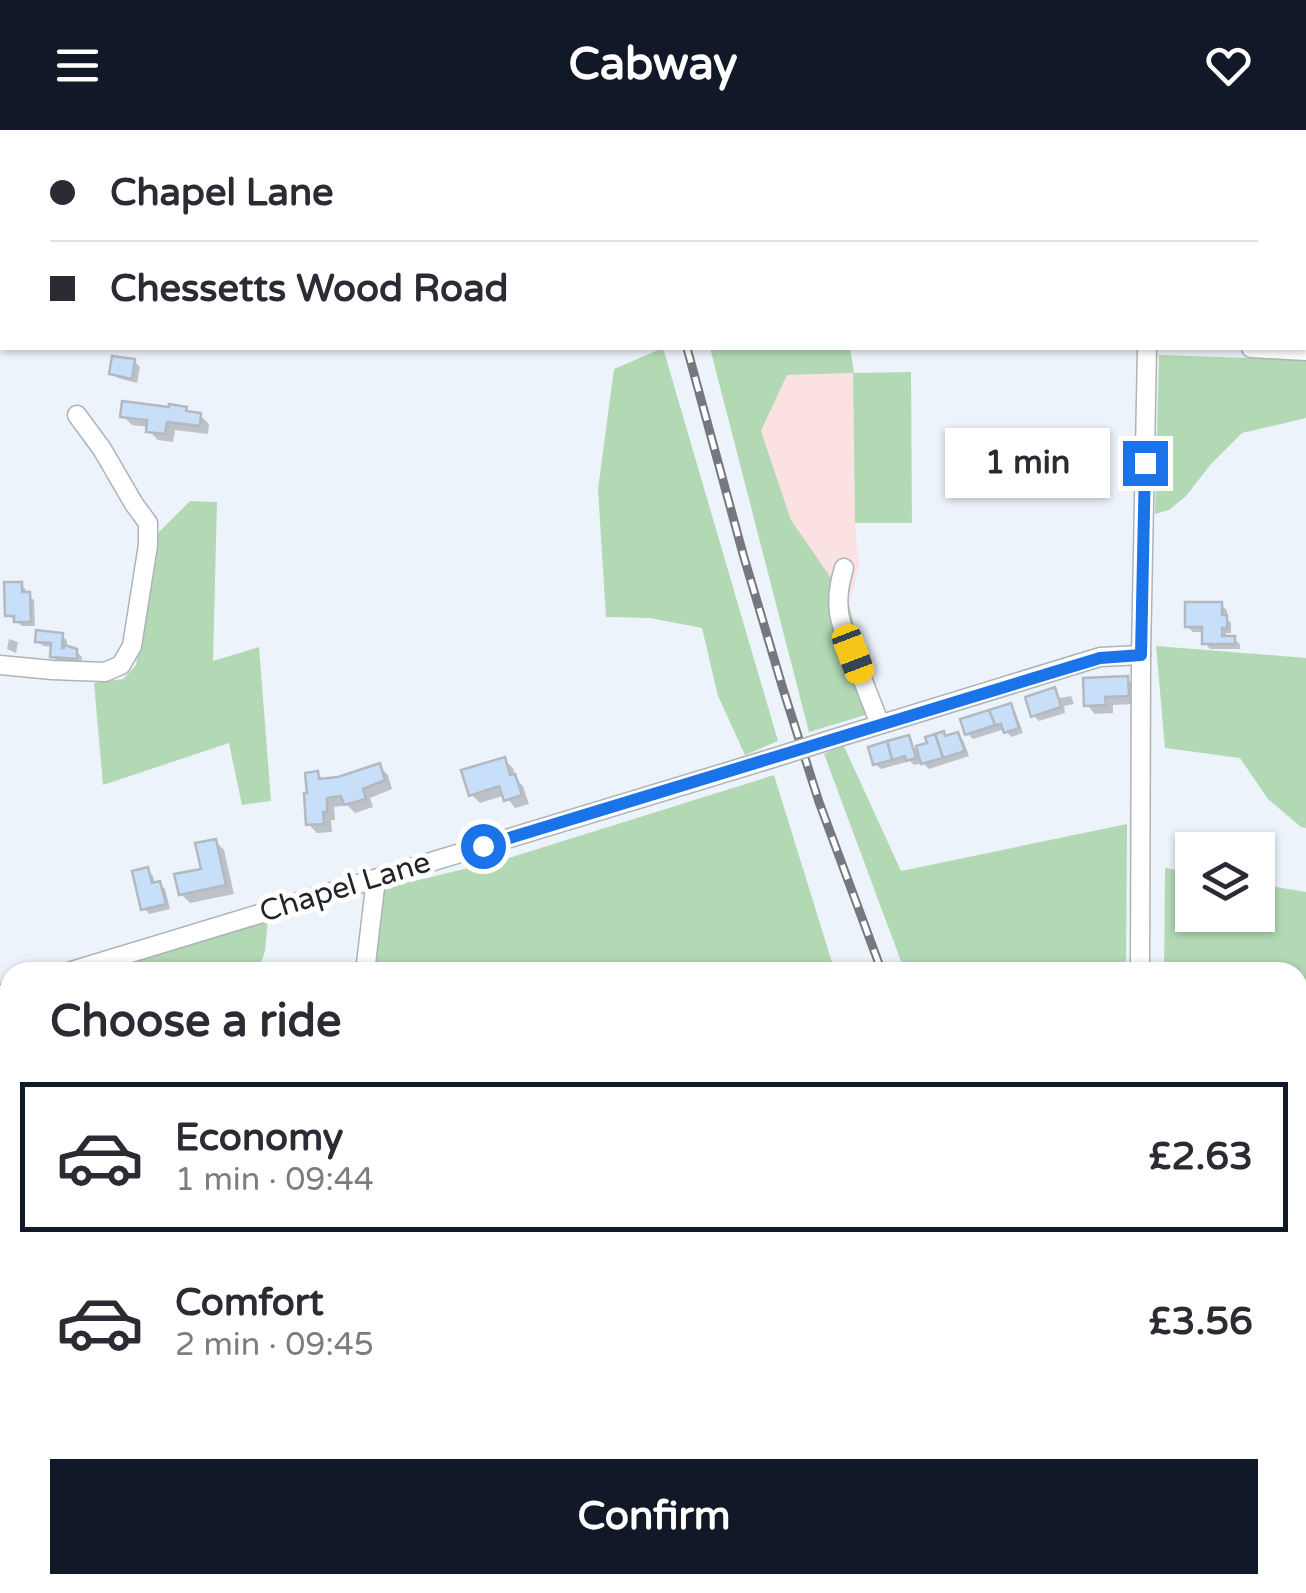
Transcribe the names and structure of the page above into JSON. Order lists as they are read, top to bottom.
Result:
{
  "streets": {
    "street": ["Chapel Lane"]
  },
  "page": {
    "header": "Cabway",
    "banner": ["Chapel Lane", "Chessetts Wood Road"],
    "bubble": "1 min",
    "heading": "Choose a ride",
    "list": [
      {
        "name": "Economy",
        "note": "1 min · 09:44",
        "value": "£2.63"
      },
      {
        "name": "Comfort",
        "note": "2 min · 09:45",
        "value": "£3.56"
      }
    ],
    "buttons": "Confirm"
  }
}
